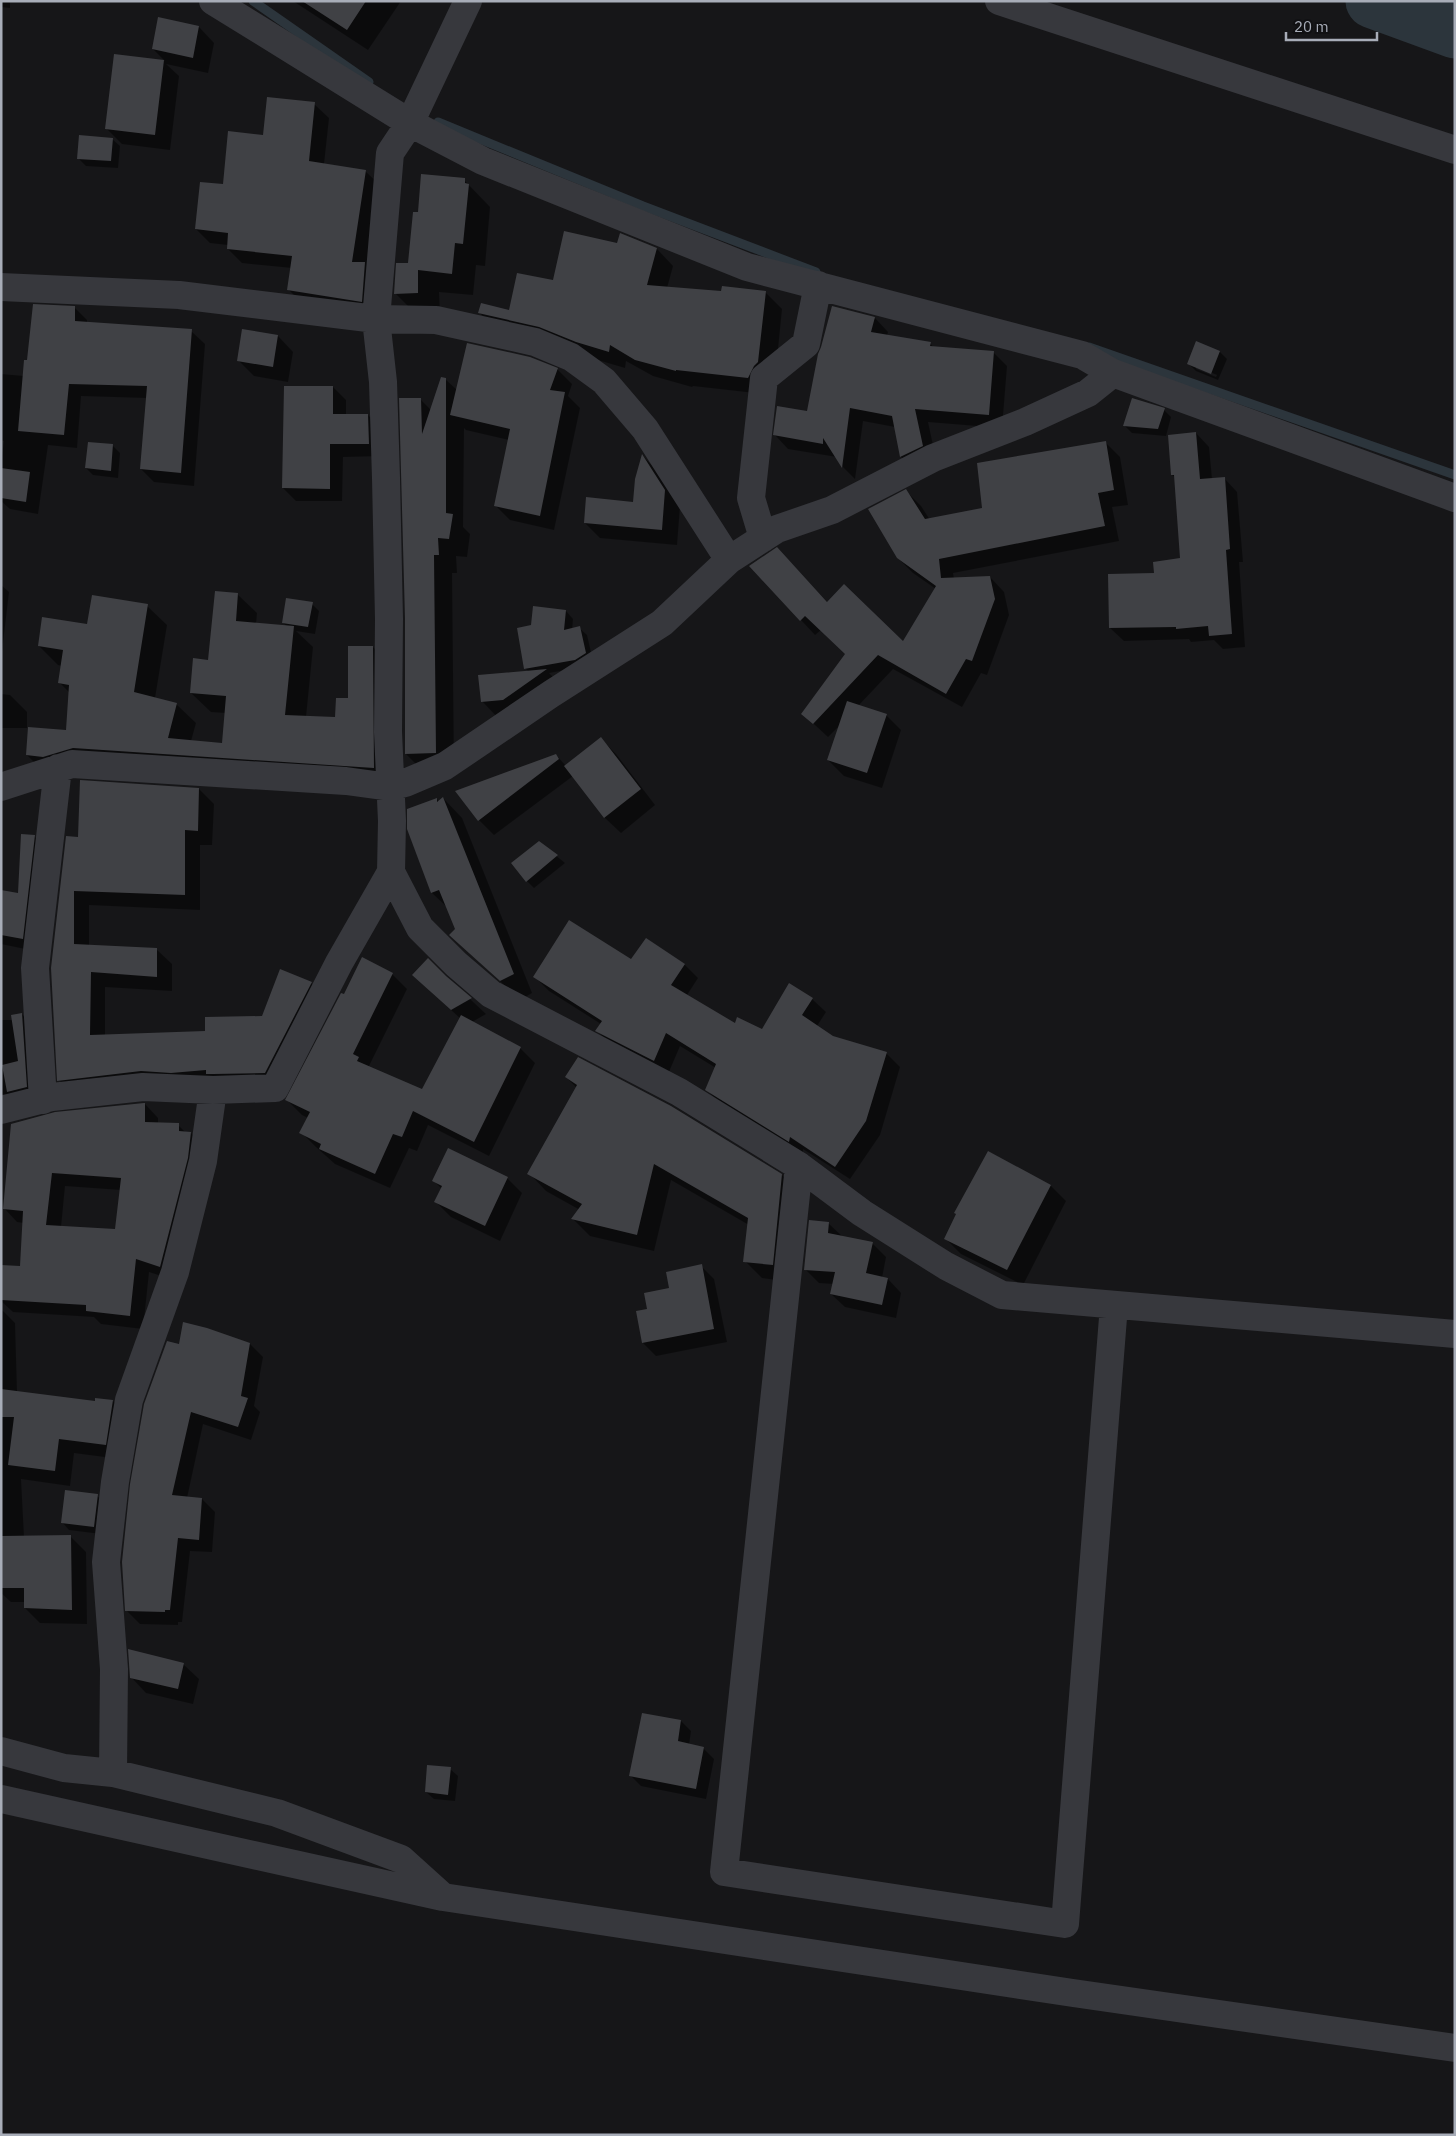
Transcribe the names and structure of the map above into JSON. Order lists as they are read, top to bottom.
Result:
{
  "scale_bar": "20 m"
}
